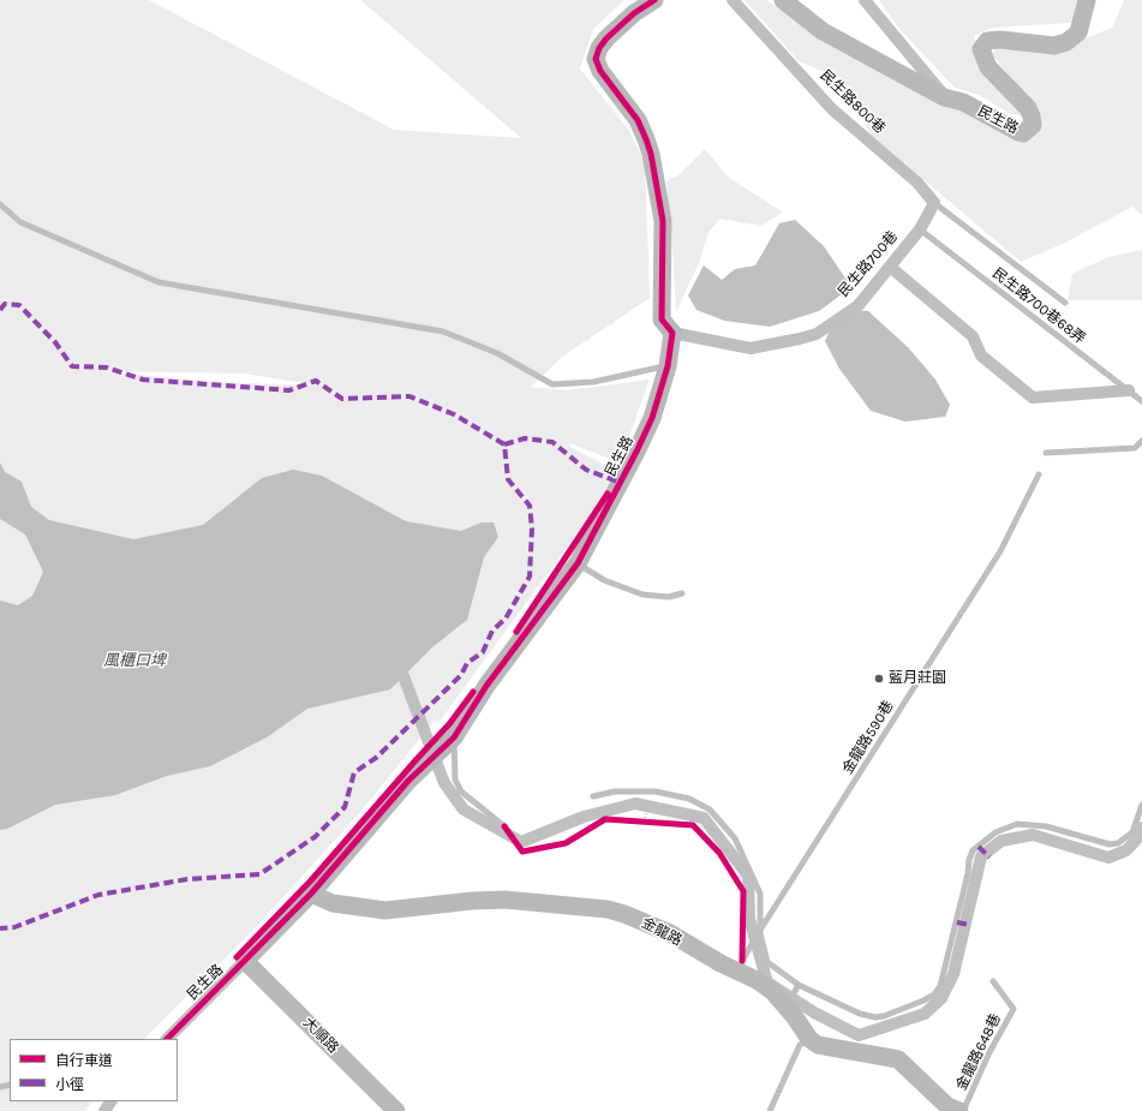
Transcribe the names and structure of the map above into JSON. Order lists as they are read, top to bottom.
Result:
{
  "streets": {
    "street": [
      "民生路800巷",
      "民生路",
      "民生路700巷",
      "金龍路",
      "大順路"
    ],
    "lane": ["民生路700巷68弄", "金龍路590巷", "金龍路648巷"]
  },
  "crossings": [
    ["民生路800巷", "民生路700巷"],
    ["民生路", "民生路700巷"],
    ["民生路", "金龍路"],
    ["民生路", "大順路"],
    ["民生路700巷", "民生路700巷68弄"],
    ["金龍路590巷", "金龍路"]
  ],
  "water": ["風櫃口埤"],
  "places": ["藍月莊園"],
  "legend": ["自行車道", "小徑"]
}
